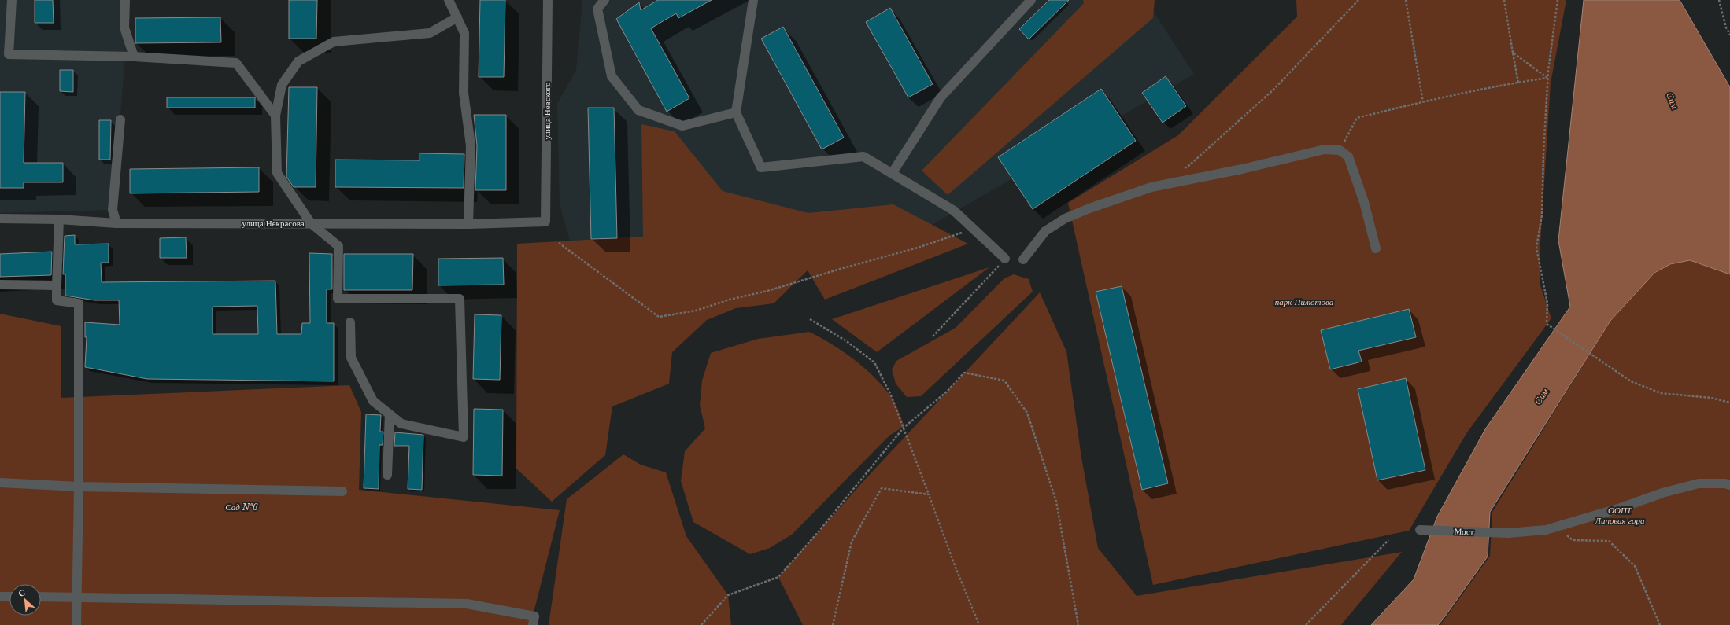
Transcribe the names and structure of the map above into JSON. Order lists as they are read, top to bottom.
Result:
{
  "streets": {
    "street": ["улица Невского", "улица Некрасова", "Мост"]
  },
  "crossings": [
    ["улица Невского", "улица Некрасова"]
  ],
  "water": ["Сим"],
  "parks": ["парк Пилютова", "Сад №6", "ООПТ Липовая гора"],
  "north": "top left"
}
